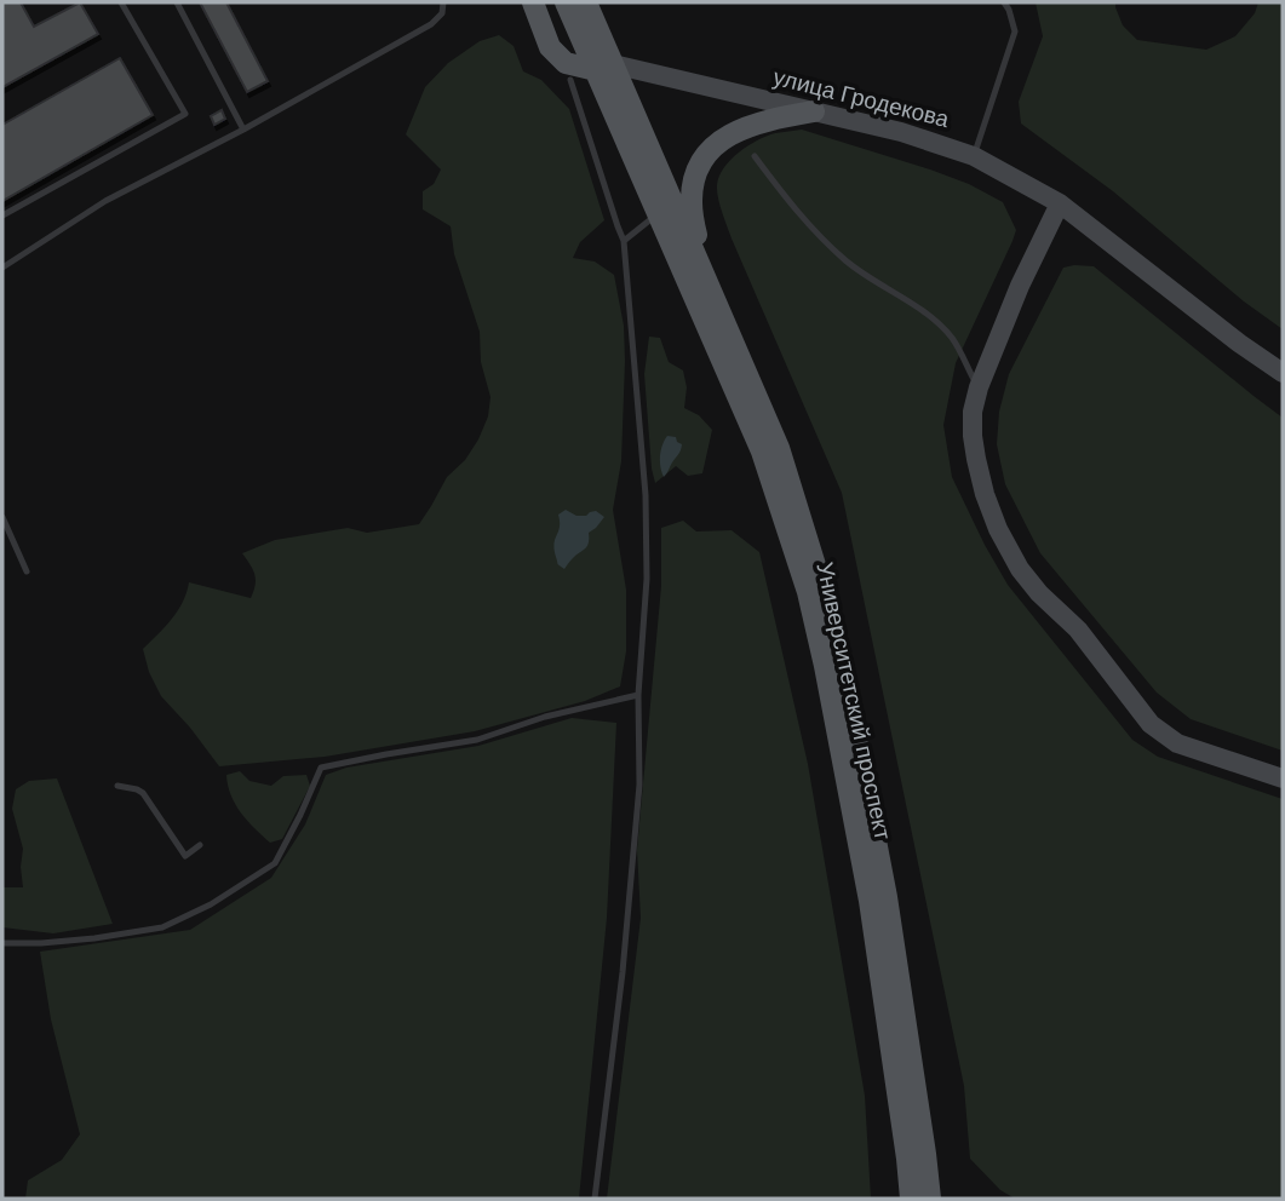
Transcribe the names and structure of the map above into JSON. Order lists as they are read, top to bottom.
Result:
{
  "streets": {
    "main road": ["улица Гродекова", "Университетский проспект"]
  },
  "crossings": [
    ["улица Гродекова", "Университетский проспект"]
  ]
}
